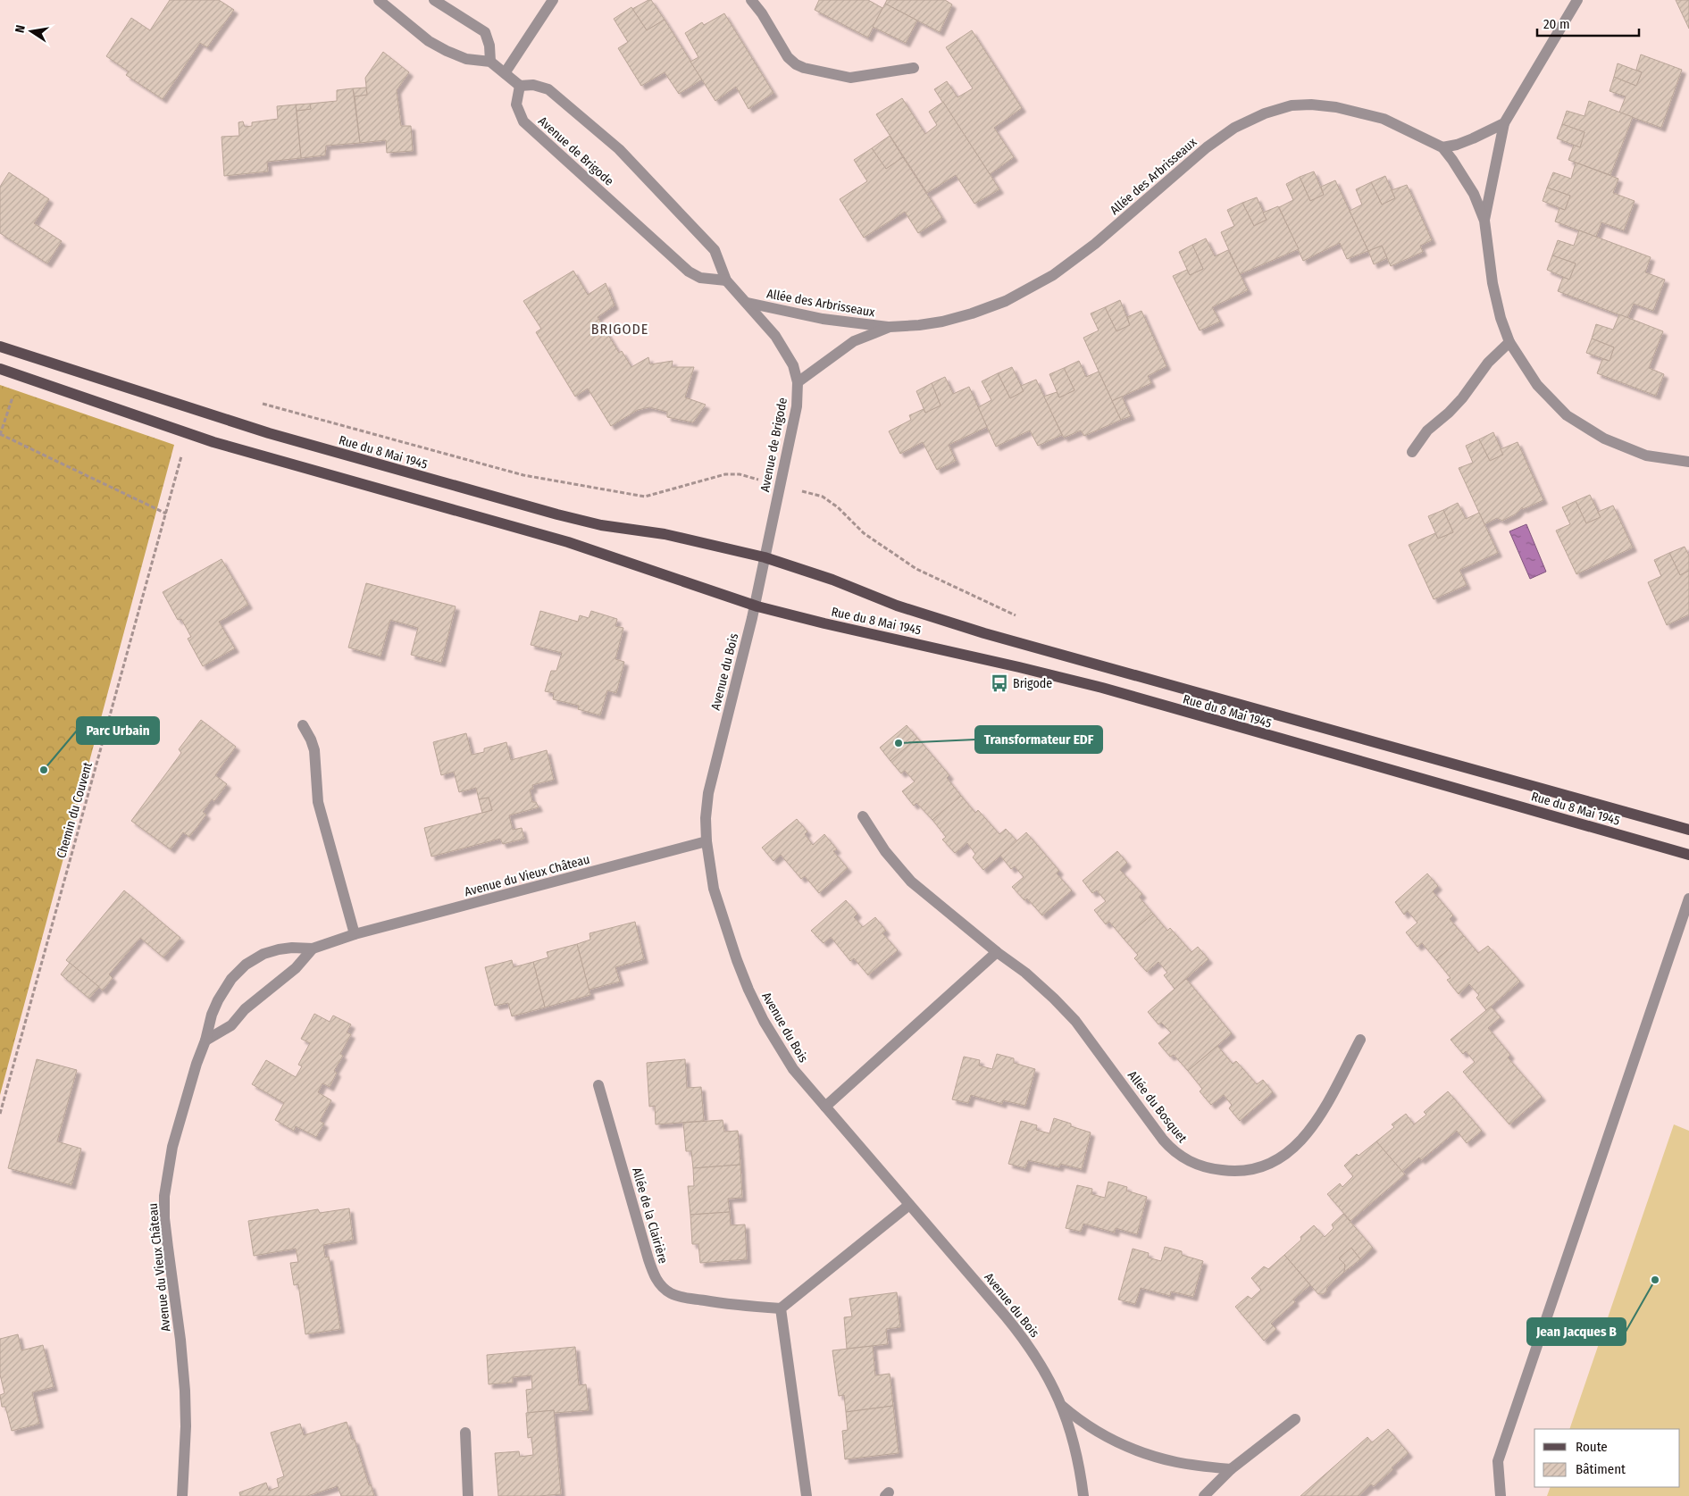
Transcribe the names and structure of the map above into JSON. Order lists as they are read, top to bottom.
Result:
{
  "streets": {
    "main road": ["Rue du 8 Mai 1945"],
    "street": [
      "Avenue de Brigode",
      "Allée des Arbrisseaux",
      "Avenue du Bois",
      "Avenue du Vieux Château",
      "Allée du Bosquet",
      "Allée de la Clairière"
    ],
    "path": ["Chemin du Couvent"]
  },
  "crossings": [
    ["Avenue de Brigode", "Allée des Arbrisseaux"],
    ["Avenue de Brigode", "Rue du 8 Mai 1945"],
    ["Rue du 8 Mai 1945", "Avenue du Bois"],
    ["Rue du 8 Mai 1945", "Chemin du Couvent"],
    ["Avenue du Bois", "Avenue du Vieux Château"]
  ],
  "districts": ["BRIGODE"],
  "places": {
    "bus stop": ["Brigode"],
    "other": ["Transformateur EDF", "Parc Urbain", "Jean Jacques B"]
  },
  "legend": ["Route", "Bâtiment"],
  "scale_bar": "20 m",
  "north": "left"
}
